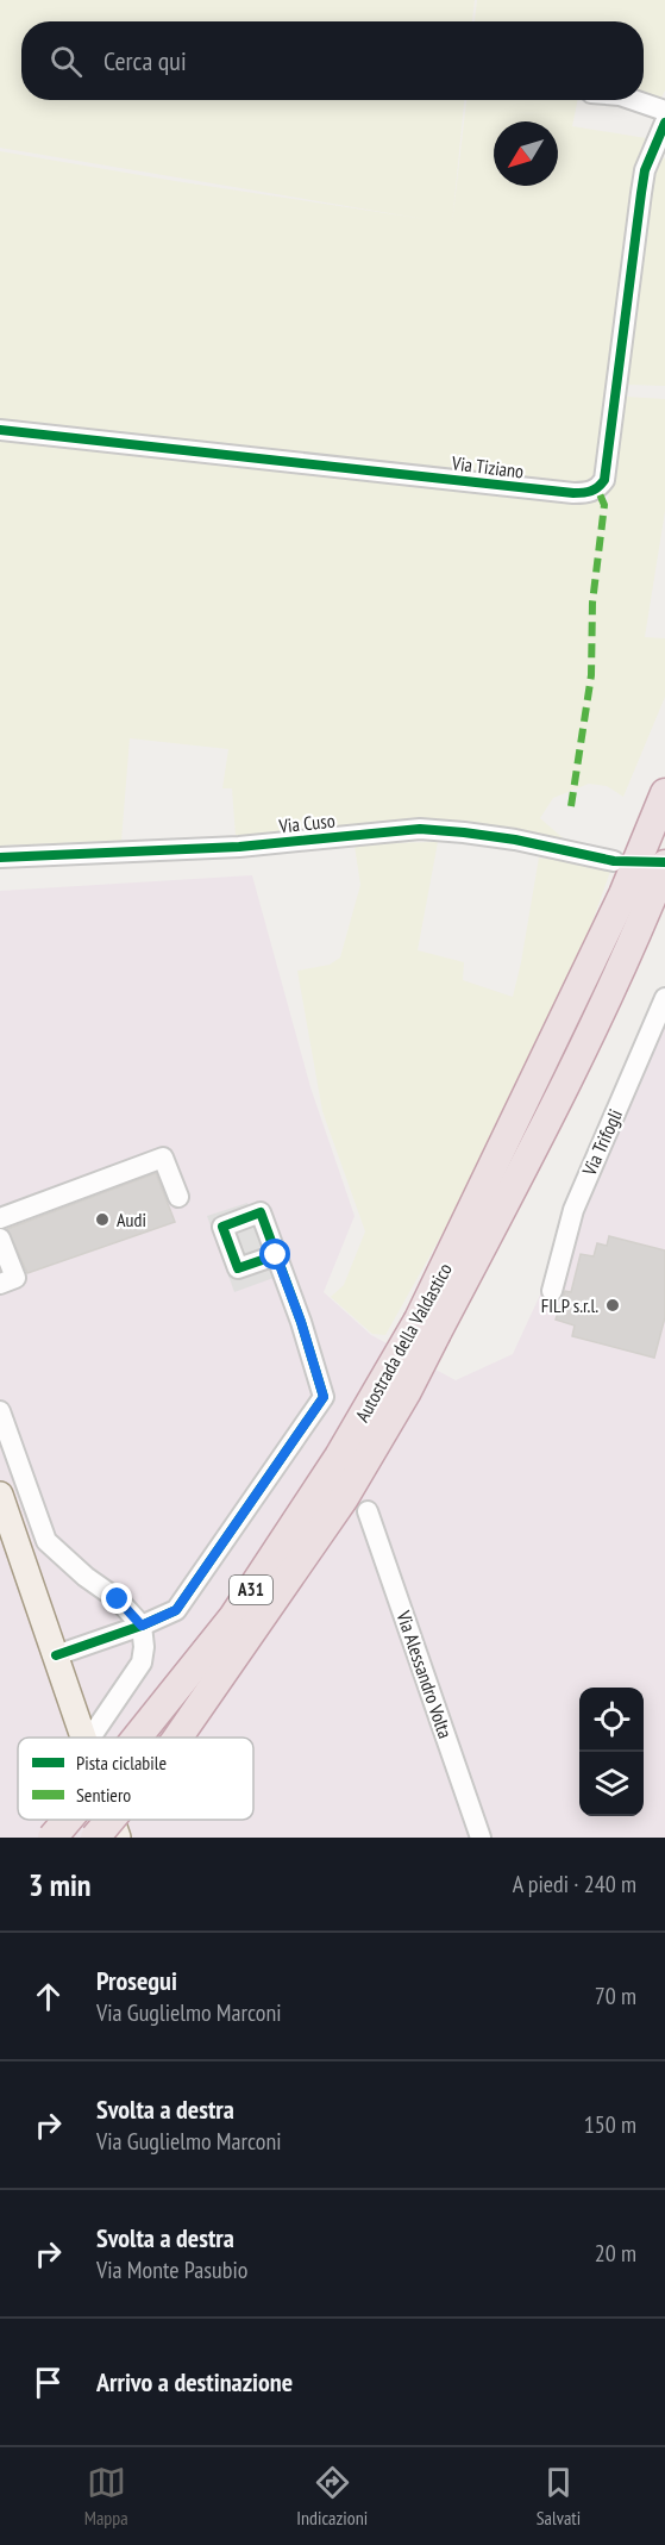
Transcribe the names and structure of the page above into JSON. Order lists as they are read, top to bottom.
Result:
{
  "streets": {
    "highway": ["Autostrada della Valdastico", "A31"],
    "street": [
      "Via Tiziano",
      "Via Cuso",
      "Via Trifogli",
      "Via Alessandro Volta"
    ]
  },
  "places": ["Audi", "FILP s.r.l."],
  "legend": ["Pista ciclabile", "Sentiero"],
  "north": "bottom left",
  "page": {
    "search": "Cerca qui",
    "heading": ["3 min", "A piedi · 240 m"],
    "list": [
      ["Prosegui", "Via Guglielmo Marconi", "70 m"],
      ["Svolta a destra", "Via Guglielmo Marconi", "150 m"],
      ["Svolta a destra", "Via Monte Pasubio", "20 m"],
      "Arrivo a destinazione"
    ],
    "nav": ["Mappa", "Indicazioni", "Salvati"]
  }
}
